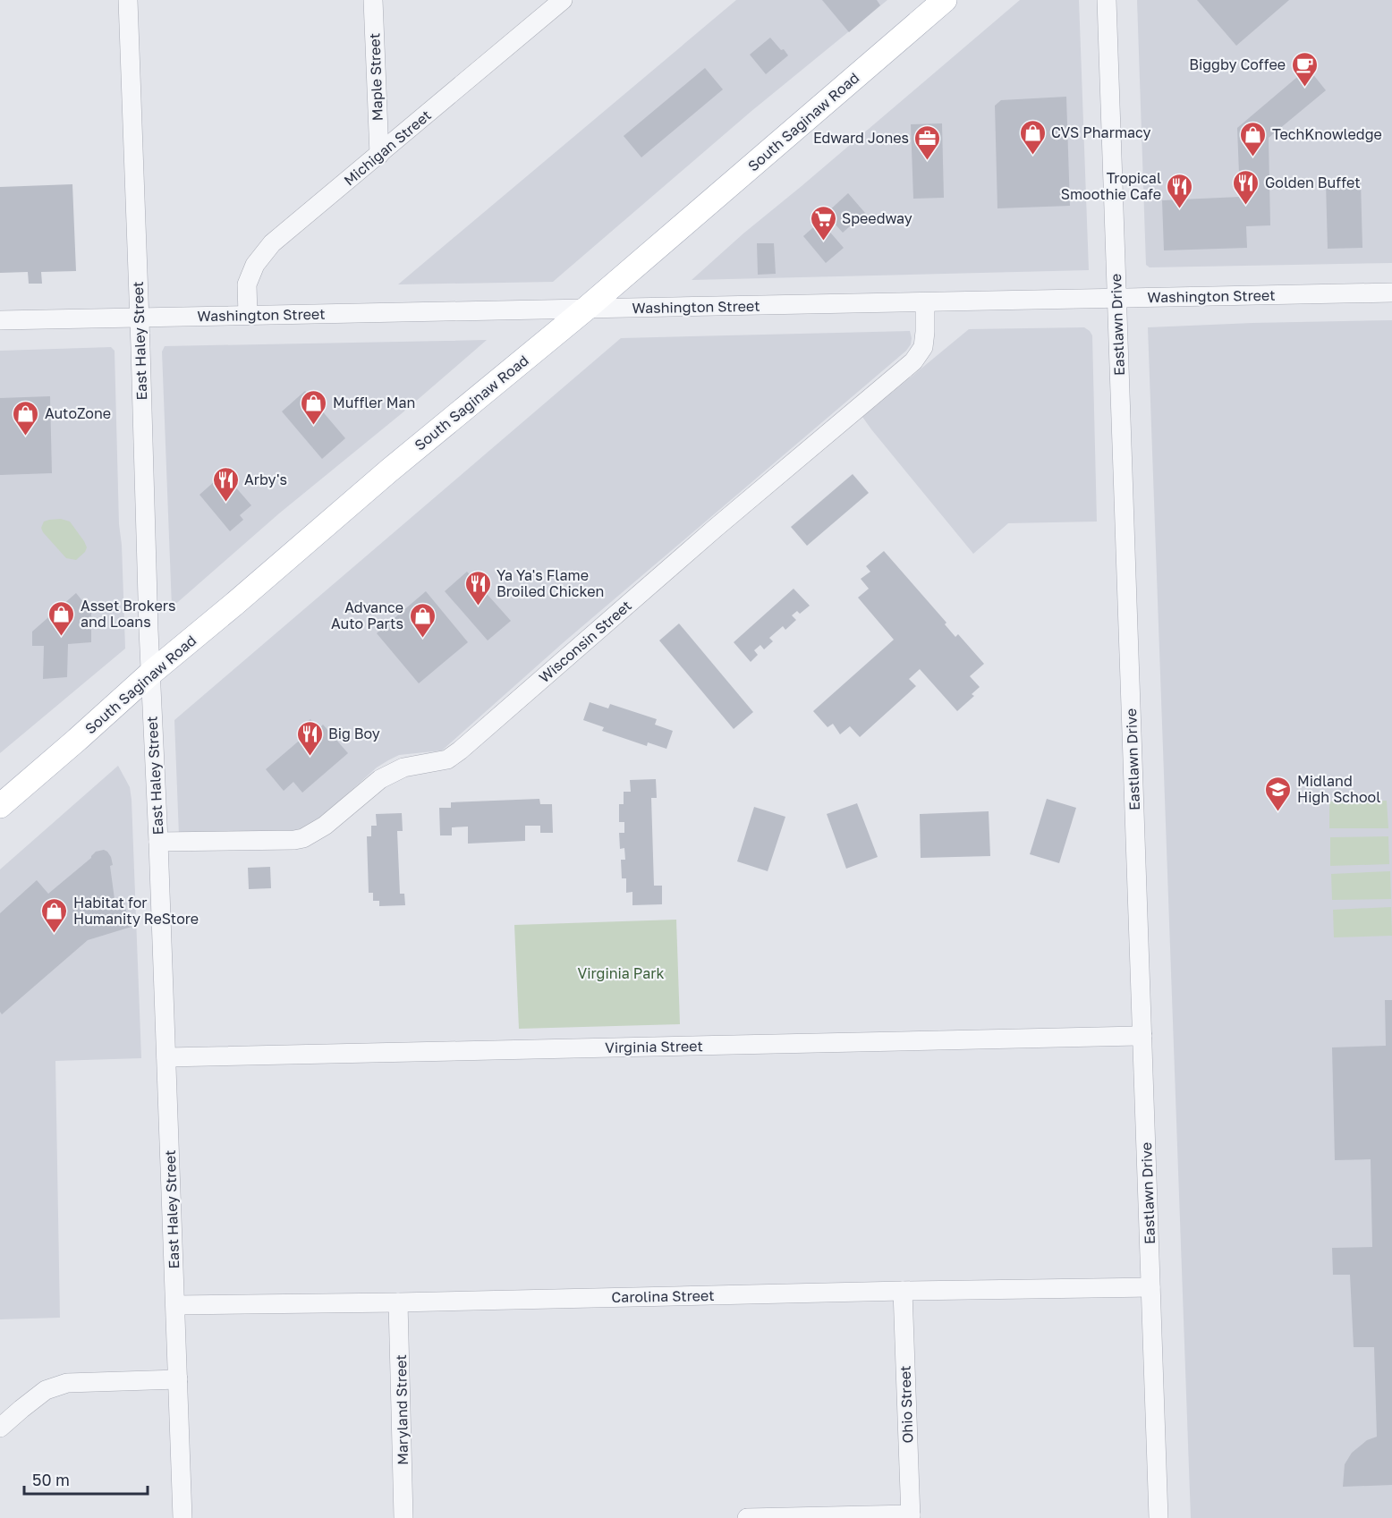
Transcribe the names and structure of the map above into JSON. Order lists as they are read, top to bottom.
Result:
{
  "streets": {
    "main road": ["South Saginaw Road"],
    "street": [
      "Maple Street",
      "Michigan Street",
      "Washington Street",
      "Eastlawn Drive",
      "East Haley Street",
      "Wisconsin Street",
      "Virginia Street",
      "Carolina Street",
      "Ohio Street",
      "Maryland Street"
    ]
  },
  "crossings": [
    ["Maple Street", "Michigan Street"],
    ["South Saginaw Road", "Washington Street"],
    ["South Saginaw Road", "East Haley Street"],
    ["Michigan Street", "Washington Street"],
    ["Washington Street", "Eastlawn Drive"],
    ["Washington Street", "East Haley Street"],
    ["Washington Street", "Wisconsin Street"],
    ["Eastlawn Drive", "Virginia Street"],
    ["Eastlawn Drive", "Carolina Street"],
    ["East Haley Street", "Wisconsin Street"],
    ["East Haley Street", "Virginia Street"],
    ["East Haley Street", "Carolina Street"],
    ["Carolina Street", "Ohio Street"],
    ["Carolina Street", "Maryland Street"]
  ],
  "parks": ["Virginia Park"],
  "places": {
    "cafe": ["Biggby Coffee"],
    "shop": [
      "CVS Pharmacy",
      "TechKnowledge",
      "Muffler Man",
      "AutoZone",
      "Asset Brokers and Loans",
      "Advance Auto Parts",
      "Habitat for Humanity ReStore"
    ],
    "office": ["Edward Jones"],
    "restaurant": [
      "Golden Buffet",
      "Tropical Smoothie Cafe",
      "Arby's",
      "Ya Ya's Flame Broiled Chicken",
      "Big Boy"
    ],
    "supermarket": ["Speedway"],
    "school or university": ["Midland High School"]
  },
  "scale_bar": "50 m"
}
